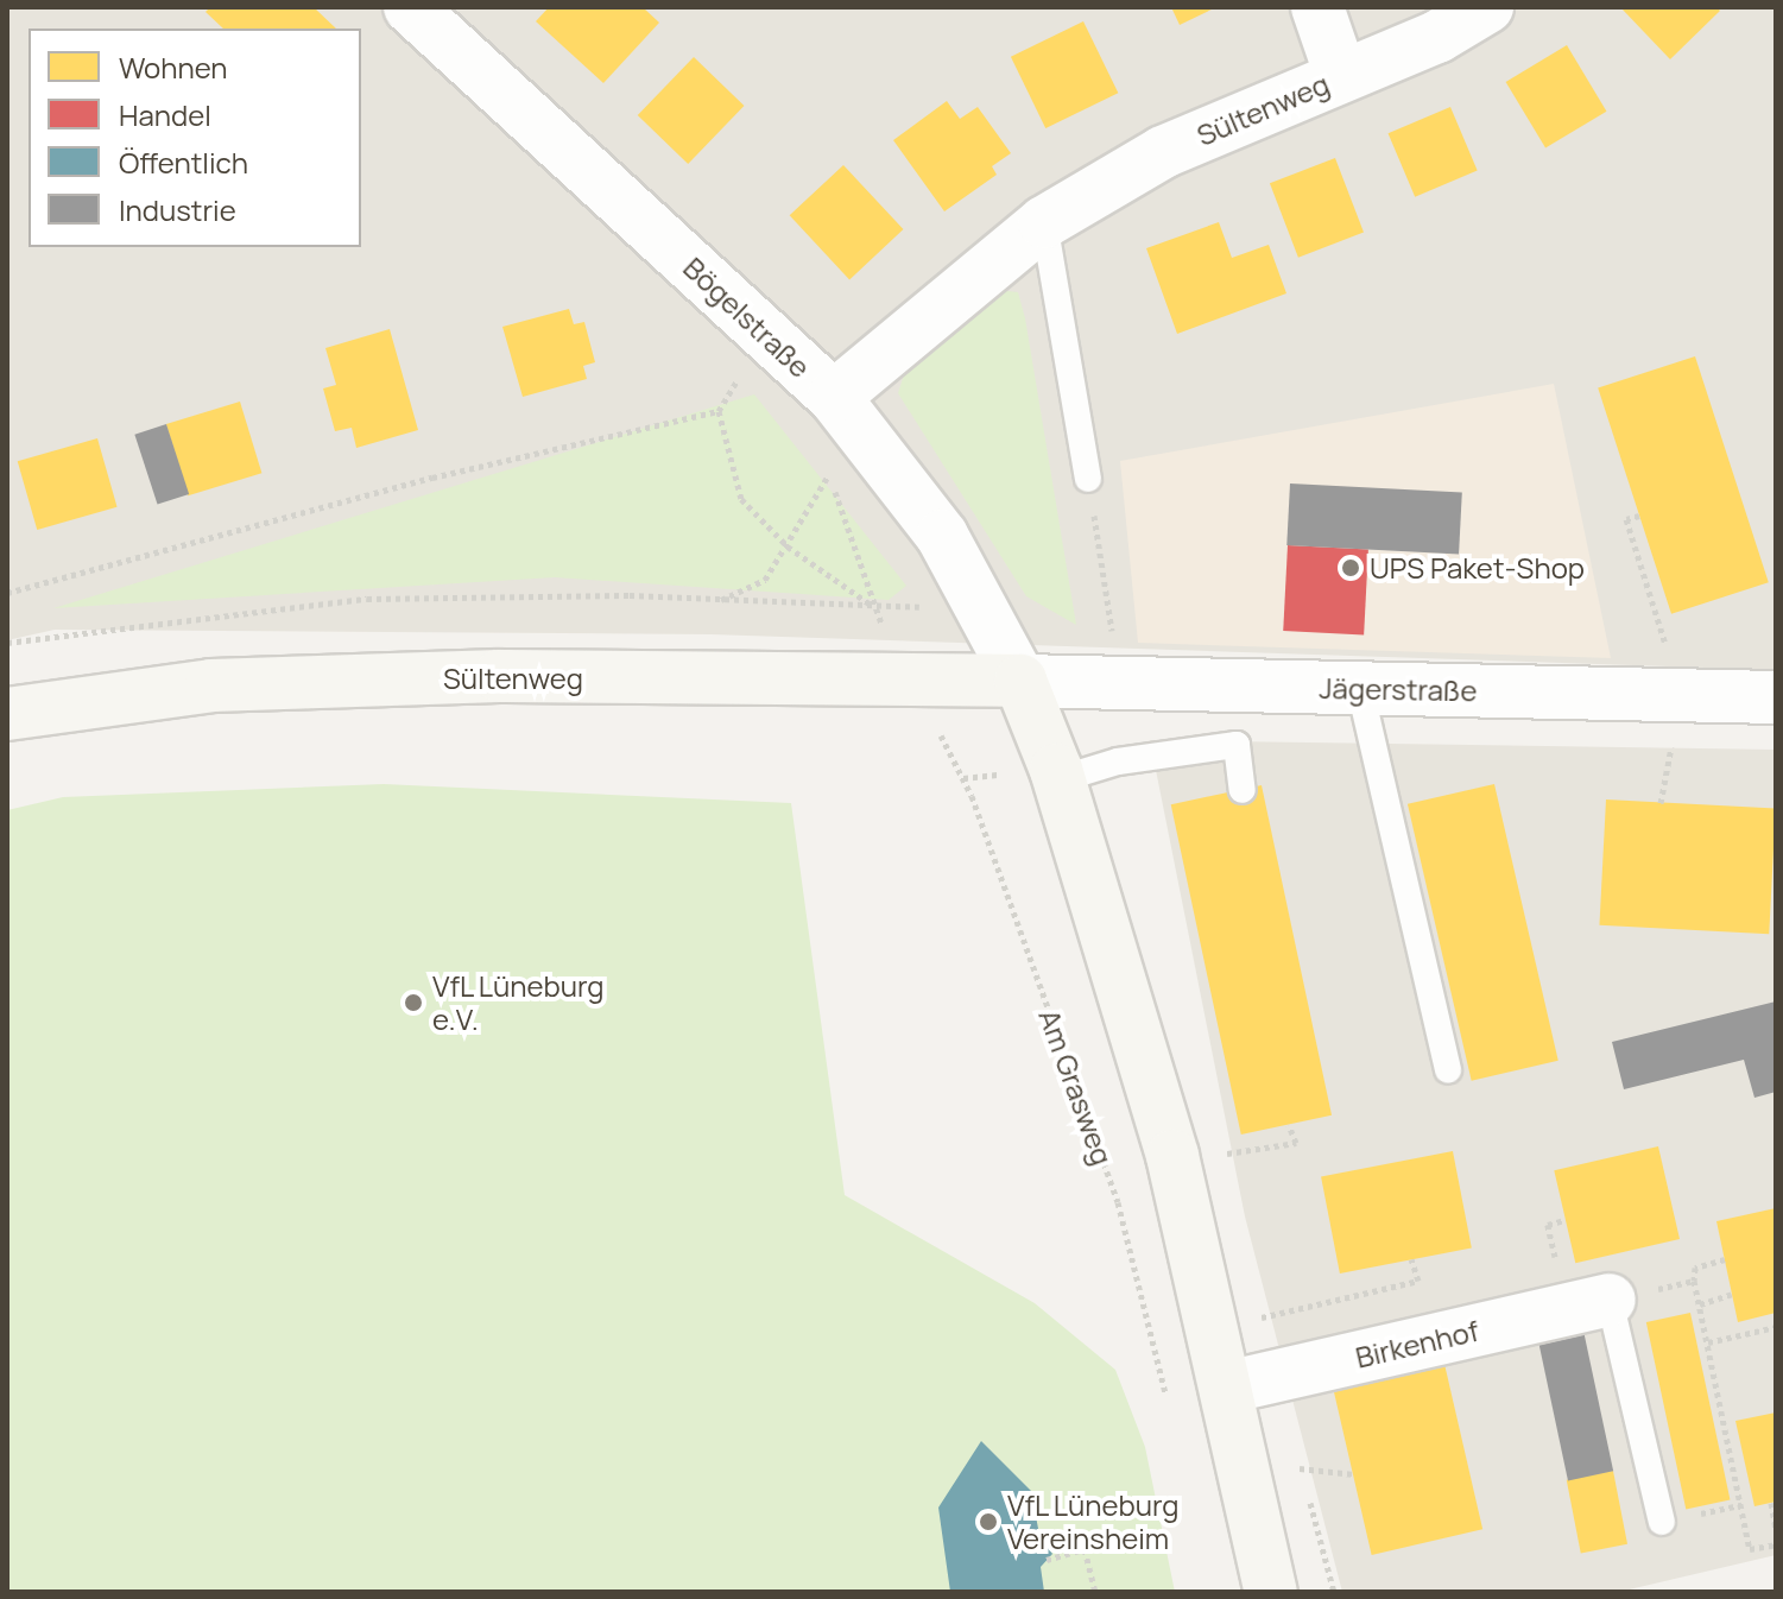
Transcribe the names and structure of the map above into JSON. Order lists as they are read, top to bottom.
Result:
{
  "streets": {
    "main road": ["Sültenweg"],
    "street": ["Bögelstraße", "Jägerstraße", "Birkenhof"],
    "path": ["Am Grasweg"]
  },
  "crossings": [
    ["Sültenweg", "Bögelstraße"],
    ["Sültenweg", "Jägerstraße"],
    ["Sültenweg", "Am Grasweg"],
    ["Bögelstraße", "Jägerstraße"]
  ],
  "places": ["UPS Paket-Shop", "VfL Lüneburg e.V.", "VfL Lüneburg Vereinsheim"],
  "legend": [
    "Wohnen",
    "Handel",
    "Öffentlich",
    "Industrie"
  ]
}
